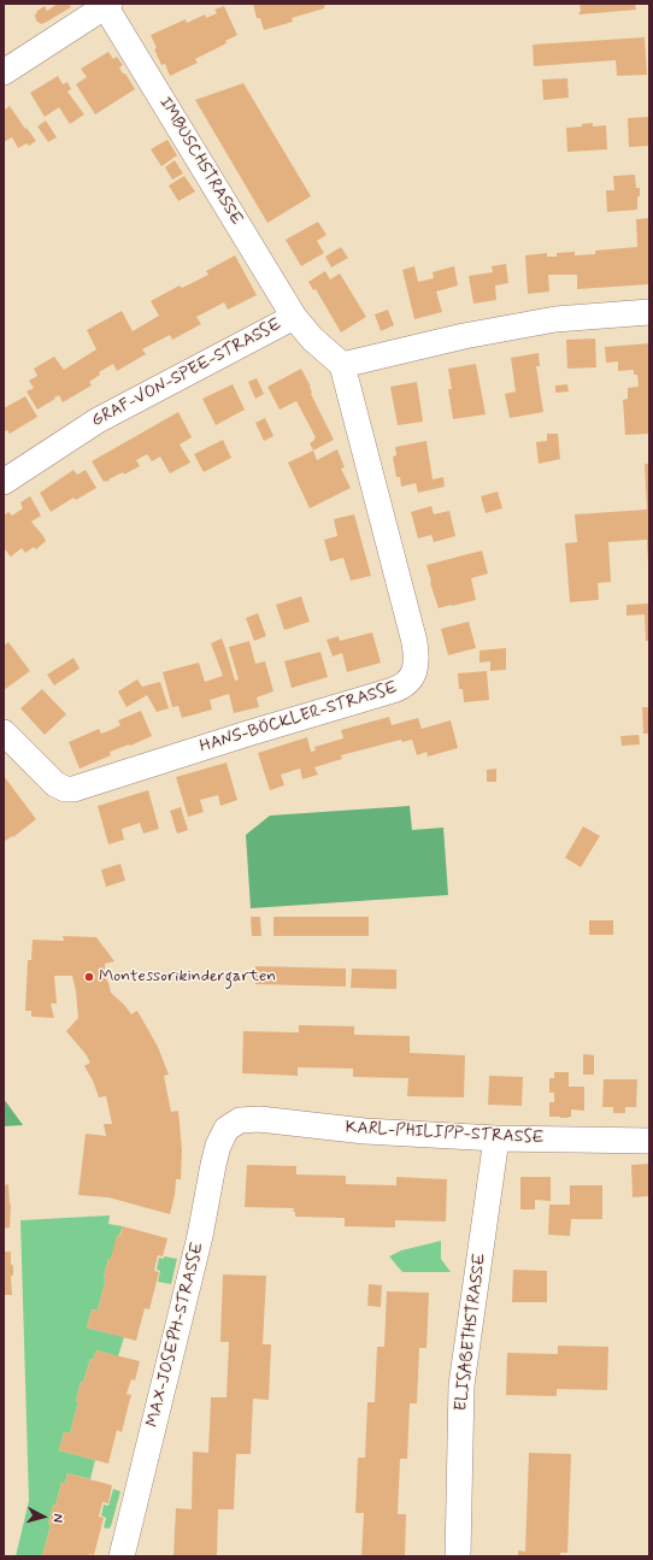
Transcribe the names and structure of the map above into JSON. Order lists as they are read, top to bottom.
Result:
{
  "streets": {
    "street": [
      "IMBUSCHSTRASSE",
      "GRAF-VON-SPEE-STRASSE",
      "HANS-BÖCKLER-STRASSE",
      "KARL-PHILIPP-STRASSE",
      "ELISABETHSTRASSE",
      "MAX-JOSEPH-STRASSE"
    ]
  },
  "crossings": [
    ["IMBUSCHSTRASSE", "GRAF-VON-SPEE-STRASSE"],
    ["GRAF-VON-SPEE-STRASSE", "HANS-BÖCKLER-STRASSE"],
    ["KARL-PHILIPP-STRASSE", "ELISABETHSTRASSE"],
    ["KARL-PHILIPP-STRASSE", "MAX-JOSEPH-STRASSE"]
  ],
  "places": ["Montessorikindergarten"],
  "north": "right"
}
